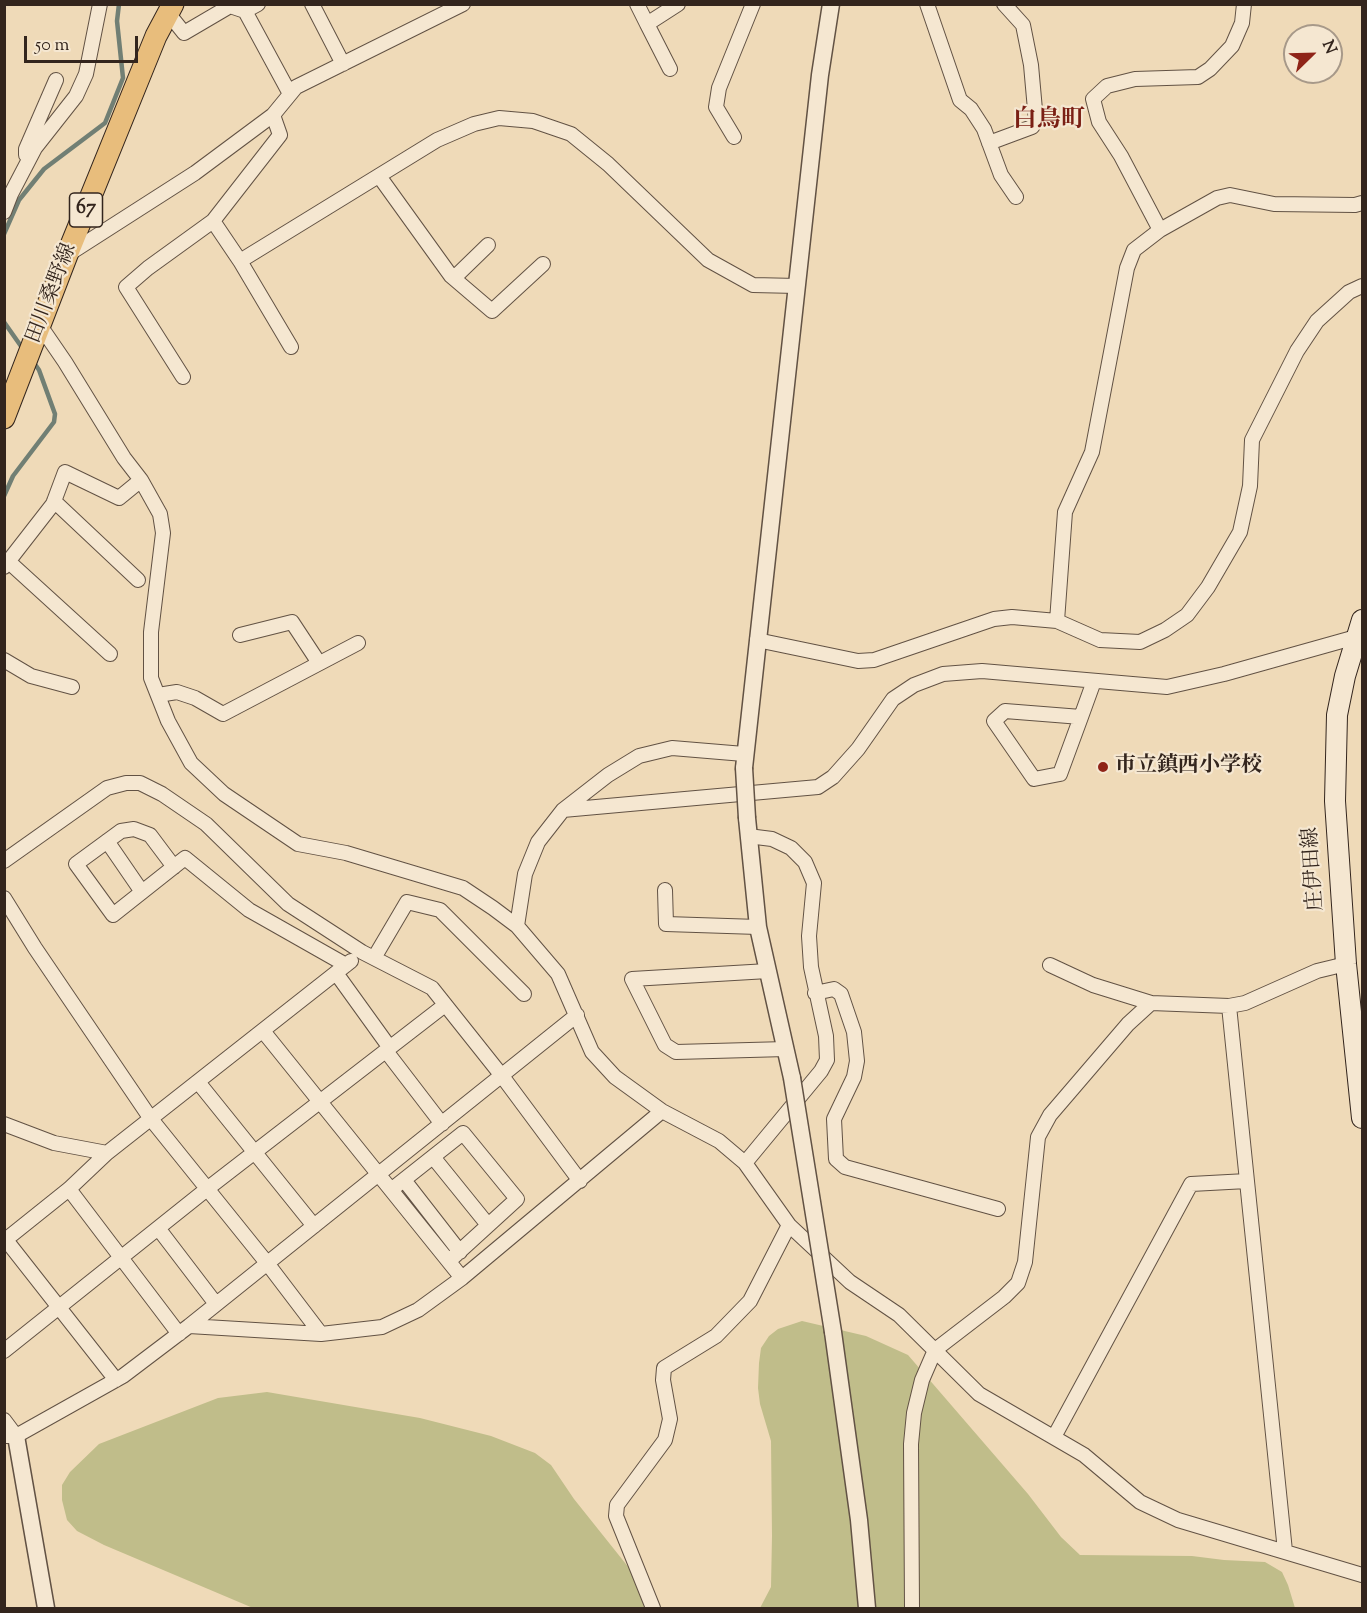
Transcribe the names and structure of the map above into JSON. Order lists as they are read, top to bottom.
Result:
{
  "streets": {
    "main road": ["67", "田川桑野線", "庄伊田線"]
  },
  "districts": ["白鳥町"],
  "places": ["市立鎮西小学校"],
  "scale_bar": "50 m",
  "north": "top right"
}
